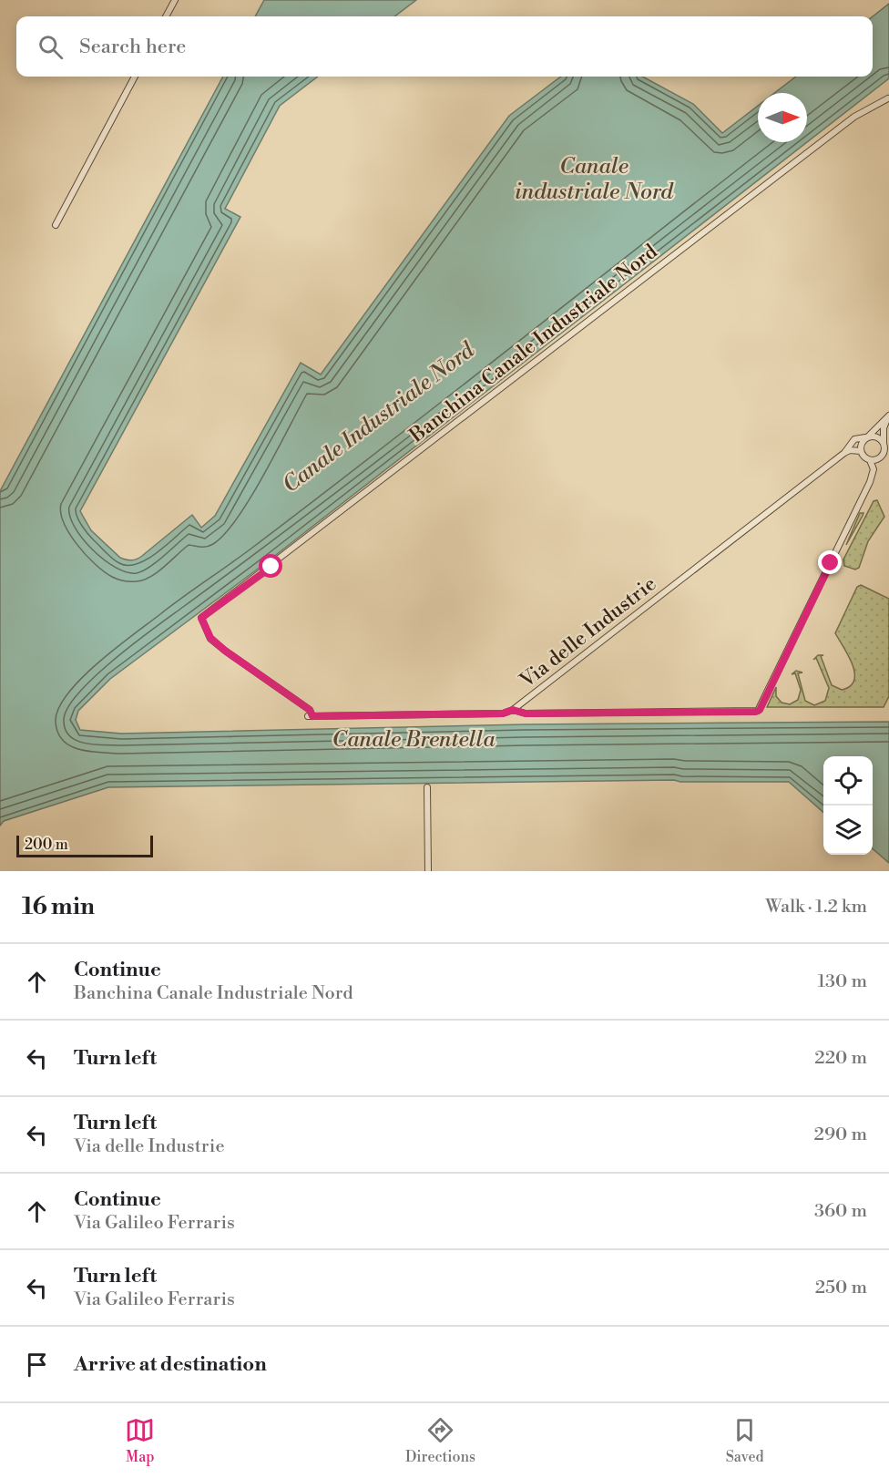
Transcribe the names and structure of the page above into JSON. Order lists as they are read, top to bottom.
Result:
{
  "streets": {
    "street": ["Banchina Canale Industriale Nord", "Via delle Industrie"]
  },
  "crossings": [
    ["Banchina Canale Industriale Nord", "Via delle Industrie"]
  ],
  "water": ["Canale industriale Nord", "Canale Industriale Nord", "Canale Brentella"],
  "scale_bar": "200 m",
  "north": "right",
  "page": {
    "search": "Search here",
    "scale": "200 m",
    "heading": ["16 min", "Walk · 1.2 km"],
    "list": [
      ["Continue", "Banchina Canale Industriale Nord", "130 m"],
      ["Turn left", "220 m"],
      ["Turn left", "Via delle Industrie", "290 m"],
      ["Continue", "Via Galileo Ferraris", "360 m"],
      ["Turn left", "Via Galileo Ferraris", "250 m"],
      "Arrive at destination"
    ],
    "nav": ["Map", "Directions", "Saved"]
  }
}
